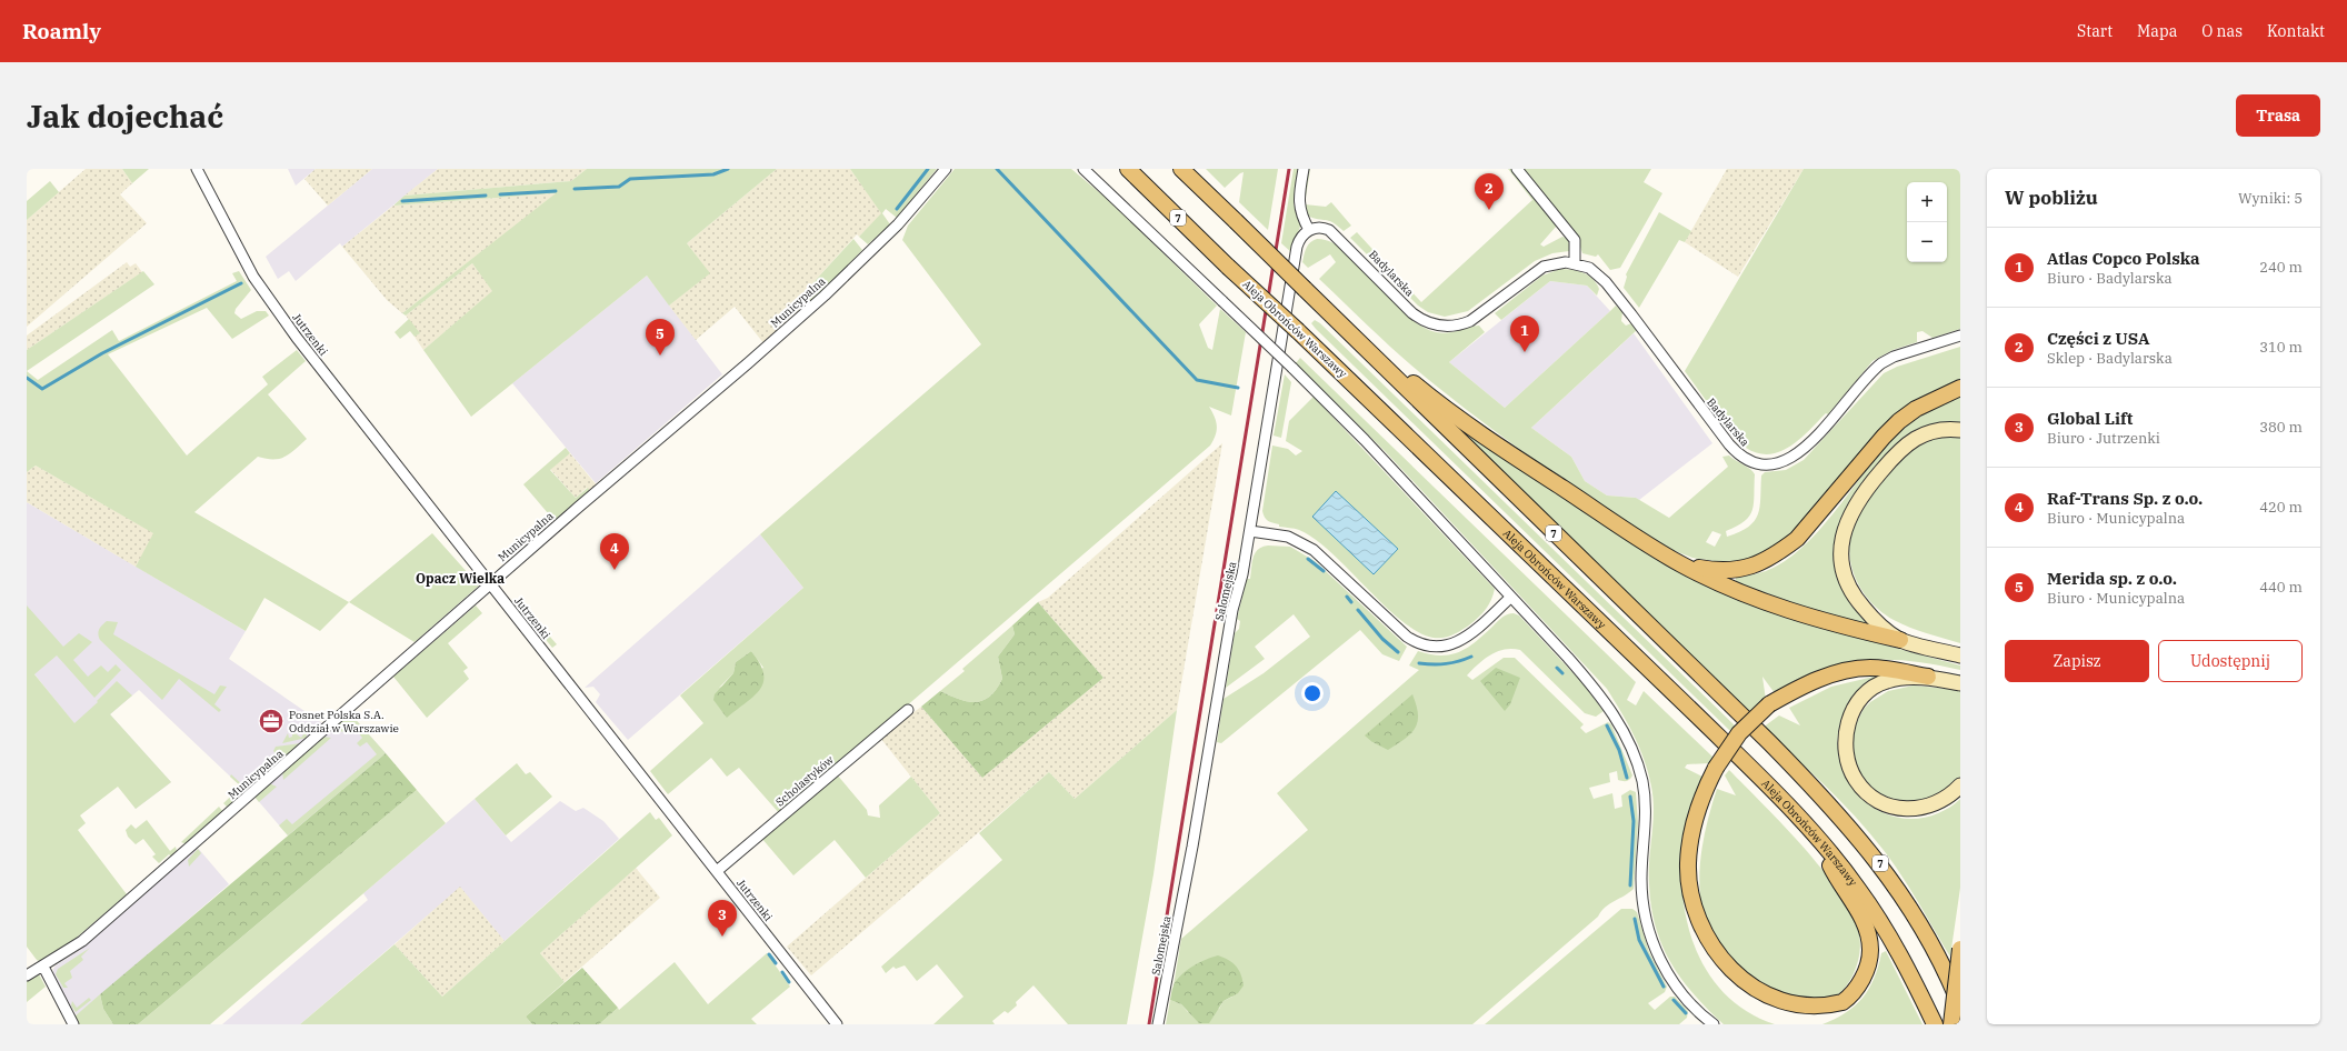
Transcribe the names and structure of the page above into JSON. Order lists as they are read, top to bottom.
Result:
{
  "streets": {
    "main road": ["7", "Aleja Obrońców Warszawy"],
    "street": [
      "Badylarska",
      "Municypalna",
      "Jutrzenki",
      "Salomejska",
      "Scholastyków"
    ]
  },
  "crossings": [
    ["Badylarska", "Salomejska"],
    ["Municypalna", "Jutrzenki"],
    ["Jutrzenki", "Scholastyków"]
  ],
  "districts": ["Opacz Wielka"],
  "places": {
    "office": ["Posnet Polska S.A. Oddział w Warszawie"]
  },
  "page": {
    "header": "Roamly",
    "nav": [
      "Start",
      "Mapa",
      "O nas",
      "Kontakt"
    ],
    "buttons": [
      "Trasa",
      ["Zapisz", "Udostępnij"]
    ],
    "title": "Jak dojechać",
    "heading": ["W pobliżu", "Wyniki: 5"],
    "pins": [
      "2",
      "1",
      "5",
      "4",
      "3"
    ],
    "map_buttons": ["+", "−"],
    "list": [
      {
        "mark": "1",
        "name": "Atlas Copco Polska",
        "note": "Biuro · Badylarska",
        "value": "240 m"
      },
      {
        "mark": "2",
        "name": "Części z USA",
        "note": "Sklep · Badylarska",
        "value": "310 m"
      },
      {
        "mark": "3",
        "name": "Global Lift",
        "note": "Biuro · Jutrzenki",
        "value": "380 m"
      },
      {
        "mark": "4",
        "name": "Raf-Trans Sp. z o.o.",
        "note": "Biuro · Municypalna",
        "value": "420 m"
      },
      {
        "mark": "5",
        "name": "Merida sp. z o.o.",
        "note": "Biuro · Municypalna",
        "value": "440 m"
      }
    ]
  }
}
